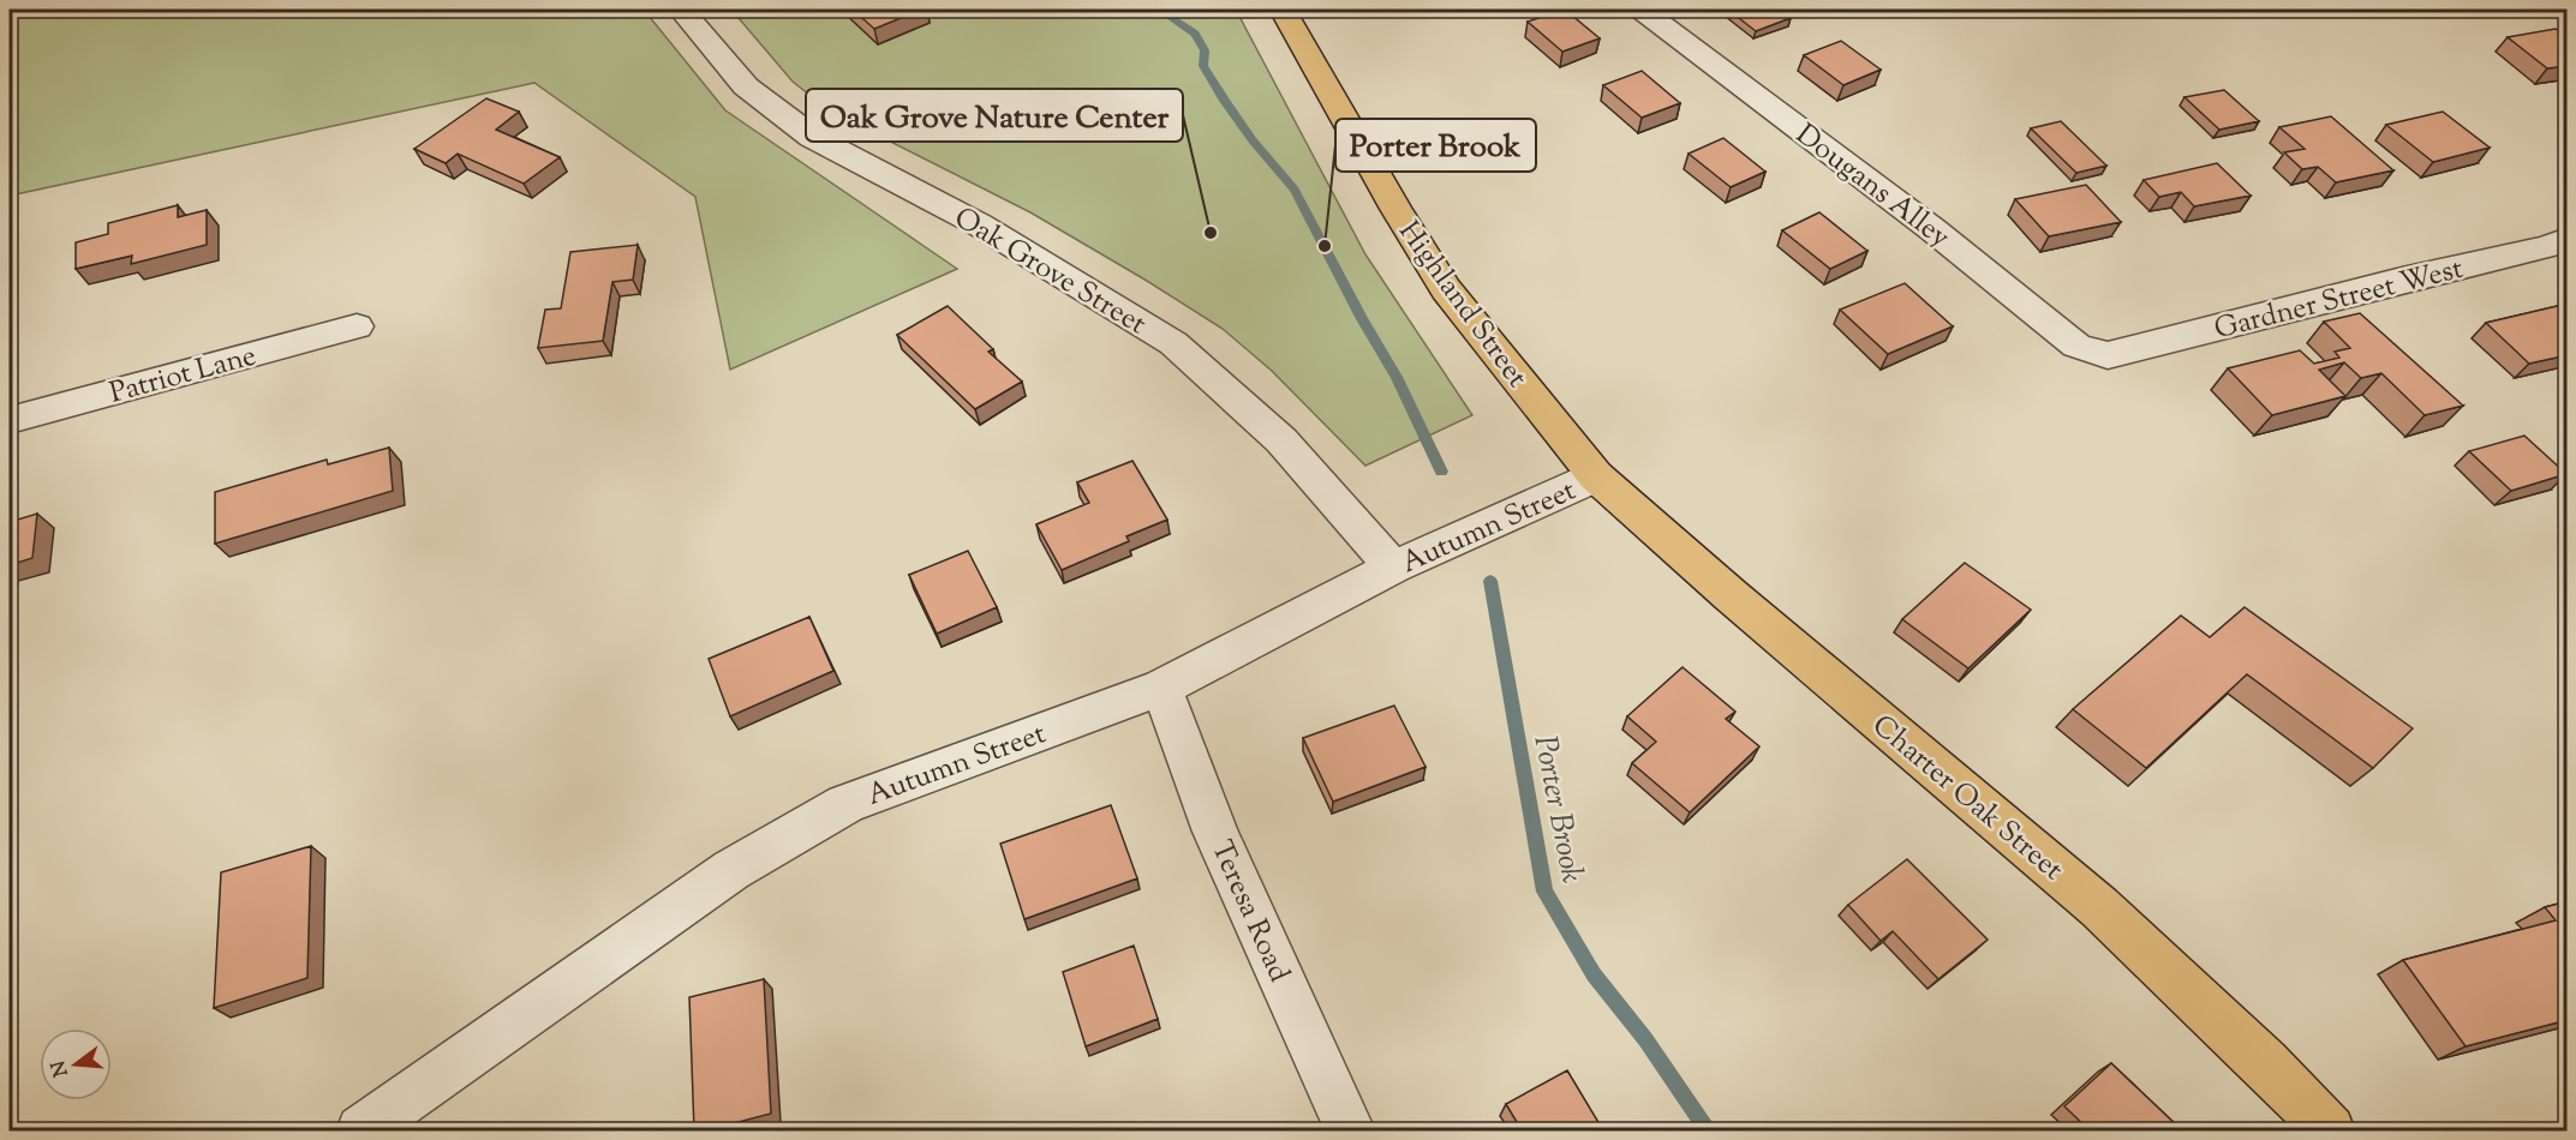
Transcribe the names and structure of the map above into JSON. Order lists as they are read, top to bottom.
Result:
{
  "streets": {
    "main road": ["Highland Street", "Charter Oak Street"],
    "street": [
      "Dougans Alley",
      "Oak Grove Street",
      "Gardner Street West",
      "Patriot Lane",
      "Autumn Street",
      "Teresa Road"
    ]
  },
  "crossings": [
    ["Dougans Alley", "Gardner Street West"],
    ["Oak Grove Street", "Autumn Street"],
    ["Highland Street", "Autumn Street"],
    ["Highland Street", "Charter Oak Street"],
    ["Autumn Street", "Charter Oak Street"],
    ["Autumn Street", "Teresa Road"]
  ],
  "water": ["Porter Brook"],
  "places": ["Oak Grove Nature Center", "Porter Brook"],
  "north": "left"
}
